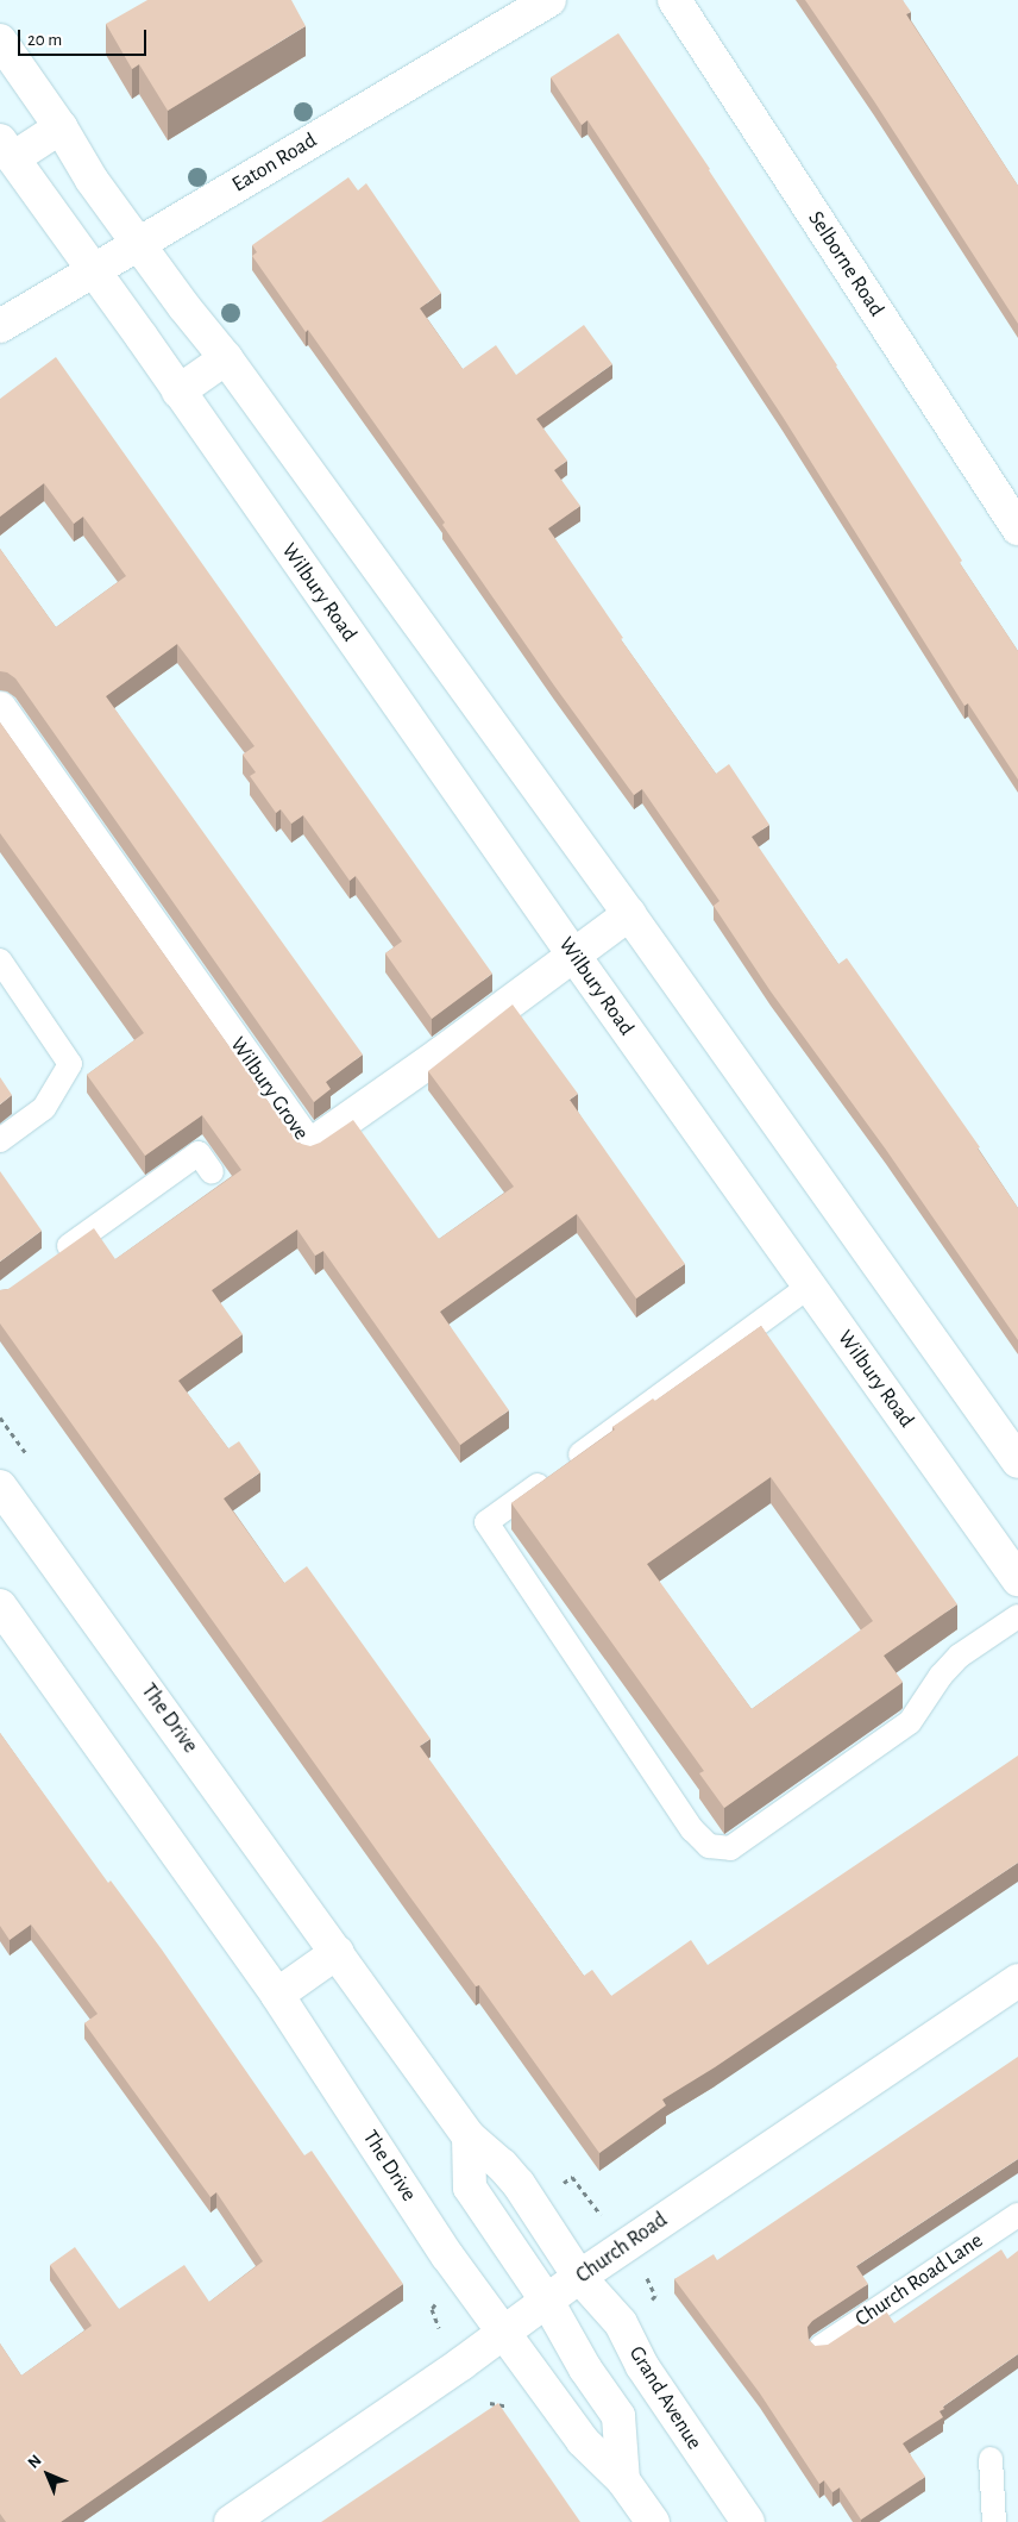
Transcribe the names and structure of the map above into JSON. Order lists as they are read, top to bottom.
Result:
{
  "streets": {
    "street": [
      "Eaton Road",
      "Selborne Road",
      "Wilbury Road",
      "Wilbury Grove",
      "The Drive",
      "Church Road",
      "Grand Avenue"
    ],
    "lane": ["Church Road Lane"]
  },
  "crossings": [
    ["Eaton Road", "Wilbury Road"],
    ["Wilbury Road", "Wilbury Grove"],
    ["The Drive", "Church Road"],
    ["The Drive", "Grand Avenue"],
    ["Church Road", "Grand Avenue"]
  ],
  "scale_bar": "20 m",
  "north": "top left"
}
